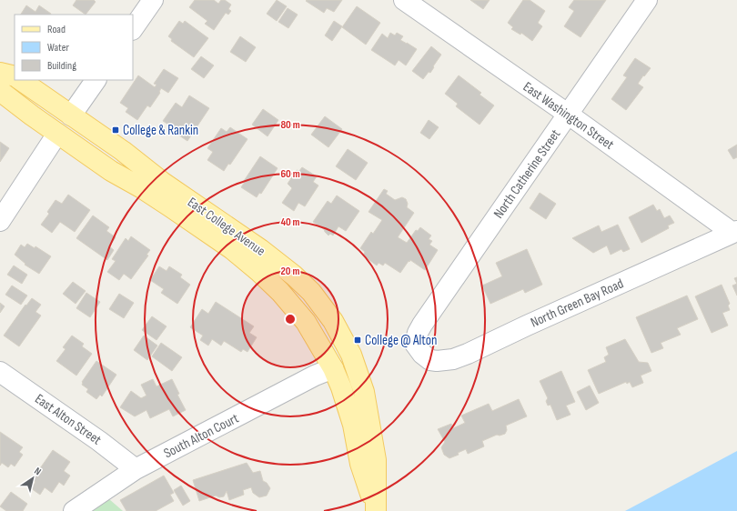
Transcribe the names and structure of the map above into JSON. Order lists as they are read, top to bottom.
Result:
{
  "streets": {
    "main road": ["East College Avenue"],
    "street": [
      "East Washington Street",
      "North Catherine Street",
      "North Green Bay Road",
      "East Alton Street",
      "South Alton Court"
    ]
  },
  "crossings": [
    ["East Washington Street", "North Catherine Street"],
    ["East Washington Street", "North Green Bay Road"],
    ["North Catherine Street", "North Green Bay Road"],
    ["East College Avenue", "South Alton Court"],
    ["East Alton Street", "South Alton Court"]
  ],
  "places": {
    "transit": ["College & Rankin", "College @ Alton"]
  },
  "legend": ["Road", "Water", "Building"],
  "north": "top right",
  "rings": [
    "80 m",
    "60 m",
    "40 m",
    "20 m"
  ]
}
